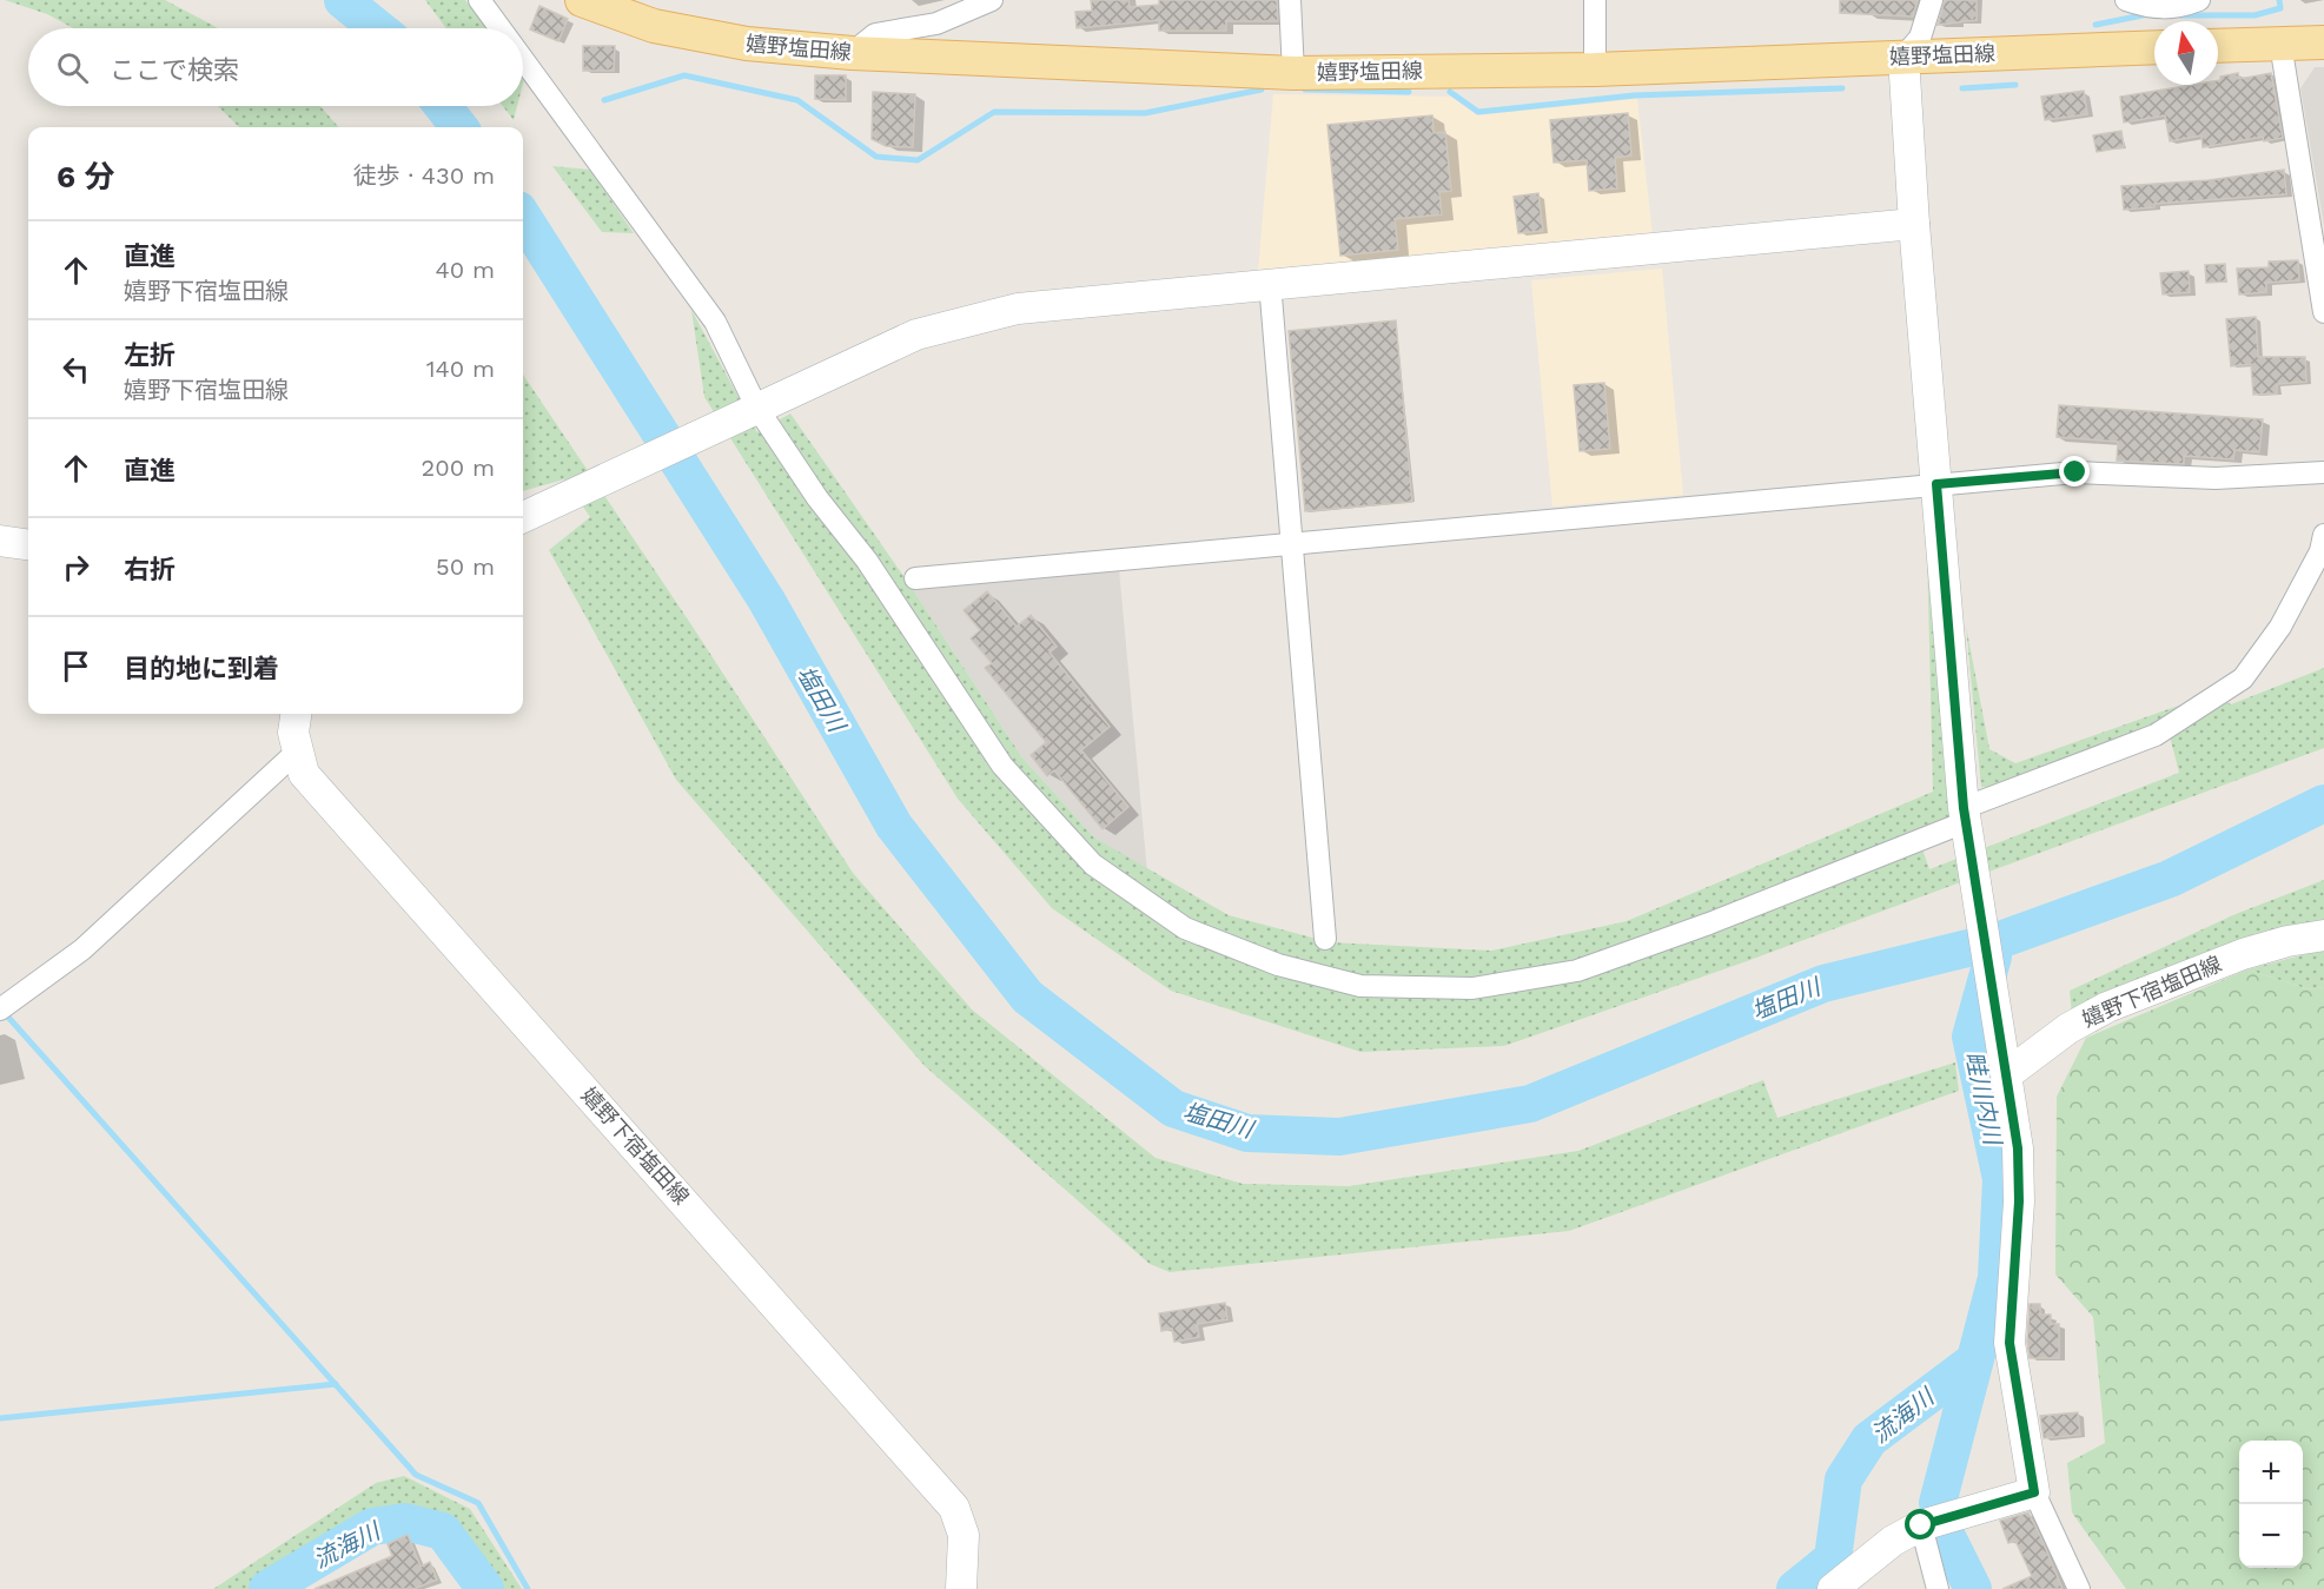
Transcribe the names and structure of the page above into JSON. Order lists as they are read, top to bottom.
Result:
{
  "streets": {
    "main road": ["嬉野塩田線"],
    "street": ["嬉野下宿塩田線"]
  },
  "water": ["塩田川", "畦川内川", "流海川"],
  "north": "top",
  "page": {
    "search": "ここで検索",
    "heading": ["6 分", "徒歩 · 430 m"],
    "list": [
      ["直進", "嬉野下宿塩田線", "40 m"],
      ["左折", "嬉野下宿塩田線", "140 m"],
      ["直進", "200 m"],
      ["右折", "50 m"],
      "目的地に到着"
    ],
    "map_buttons": ["+", "−"]
  }
}
